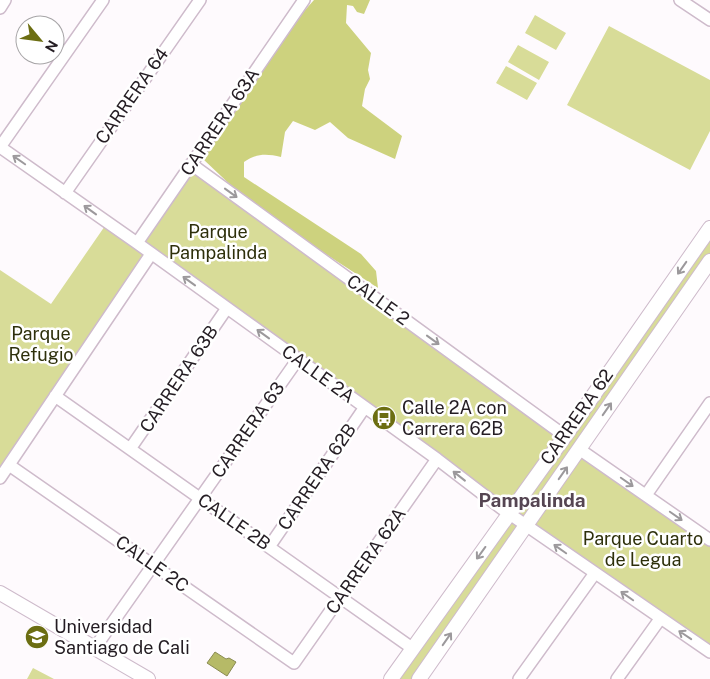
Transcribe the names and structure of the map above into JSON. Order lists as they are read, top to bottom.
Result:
{
  "streets": {
    "street": [
      "CARRERA 64",
      "CARRERA 63A",
      "CALLE 2",
      "CALLE 2A",
      "CARRERA 63B",
      "CARRERA 62",
      "CARRERA 63",
      "CARRERA 62B",
      "CALLE 2B",
      "CARRERA 62A",
      "CALLE 2C"
    ]
  },
  "crossings": [
    ["CARRERA 64", "CALLE 2A"],
    ["CARRERA 63A", "CALLE 2"],
    ["CARRERA 63A", "CALLE 2A"],
    ["CALLE 2", "CARRERA 62"],
    ["CALLE 2A", "CARRERA 63B"],
    ["CALLE 2A", "CARRERA 62"],
    ["CALLE 2A", "CARRERA 63"],
    ["CALLE 2A", "CARRERA 62B"],
    ["CALLE 2A", "CARRERA 62A"],
    ["CARRERA 63B", "CALLE 2B"],
    ["CARRERA 62", "CALLE 2B"],
    ["CARRERA 63", "CALLE 2B"],
    ["CARRERA 63", "CALLE 2C"],
    ["CARRERA 62B", "CALLE 2B"],
    ["CALLE 2B", "CARRERA 62A"],
    ["CARRERA 62A", "CALLE 2C"]
  ],
  "one_way": ["CALLE 2", "CALLE 2A"],
  "districts": ["Pampalinda"],
  "parks": ["Parque Pampalinda", "Parque Refugio", "Parque Cuarto de Legua"],
  "places": {
    "bus stop": ["Calle 2A con Carrera 62B"],
    "school or university": ["Universidad Santiago de Cali"]
  },
  "north": "bottom right"
}
